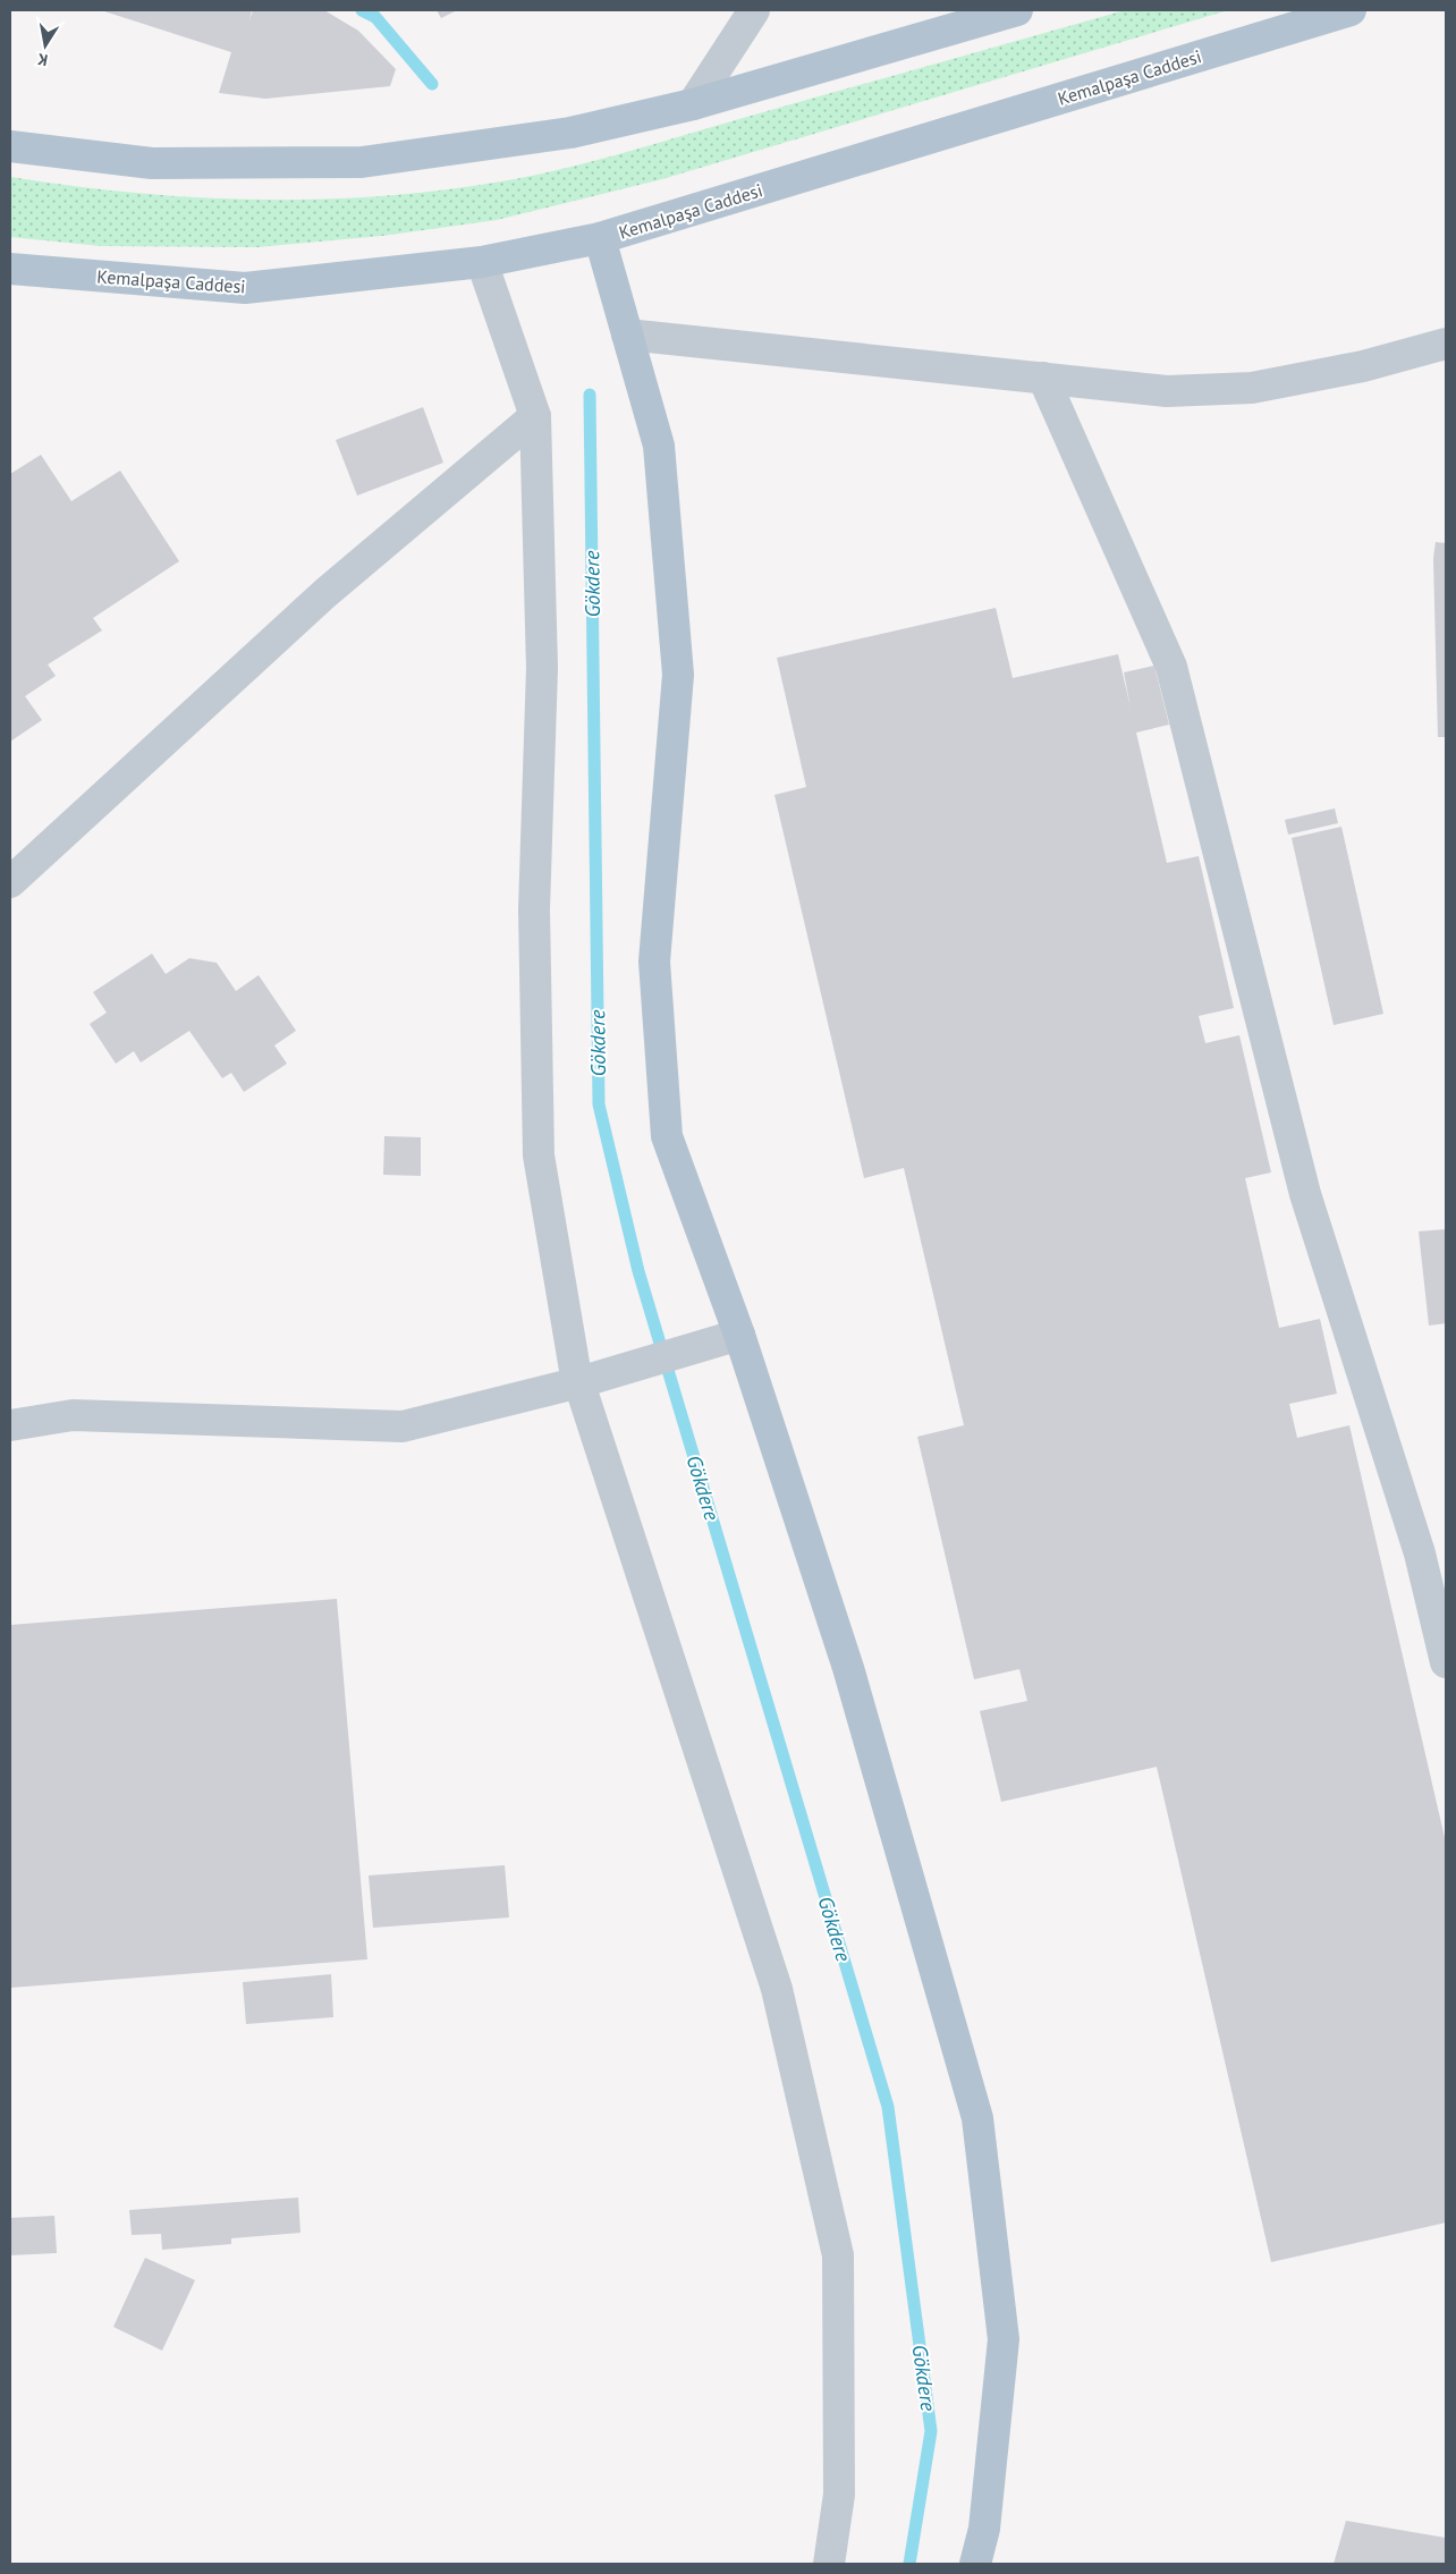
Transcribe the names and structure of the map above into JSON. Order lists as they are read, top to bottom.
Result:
{
  "streets": {
    "main road": ["Kemalpaşa Caddesi"]
  },
  "water": ["Gökdere"],
  "north": "bottom"
}
